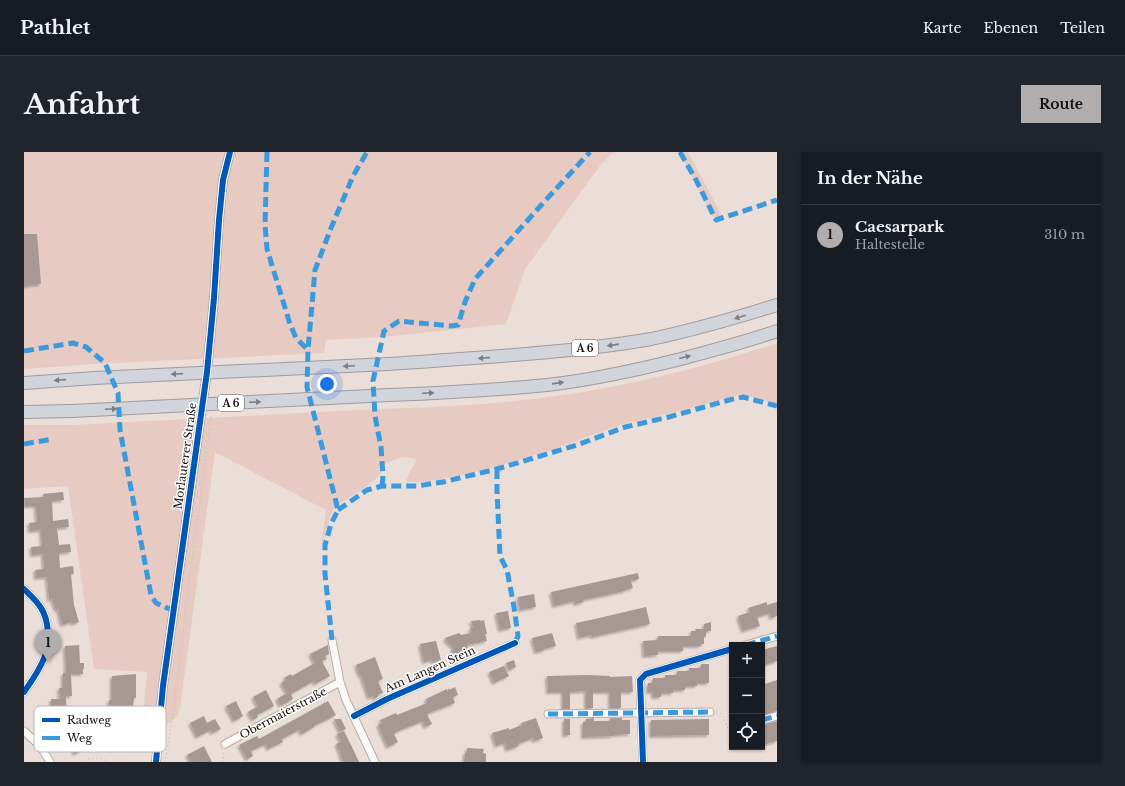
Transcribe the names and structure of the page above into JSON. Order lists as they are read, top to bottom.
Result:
{
  "streets": {
    "highway": ["A 6"],
    "street": ["Morlauterer Straße", "Am Langen Stein", "Obermaierstraße"]
  },
  "legend": ["Radweg", "Weg"],
  "page": {
    "header": "Pathlet",
    "nav": ["Karte", "Ebenen", "Teilen"],
    "buttons": "Route",
    "title": "Anfahrt",
    "heading": "In der Nähe",
    "list": [
      {
        "mark": "1",
        "name": "Caesarpark",
        "note": "Haltestelle",
        "value": "310 m"
      }
    ],
    "pins": "1",
    "map_buttons": ["+", "−"]
  }
}
